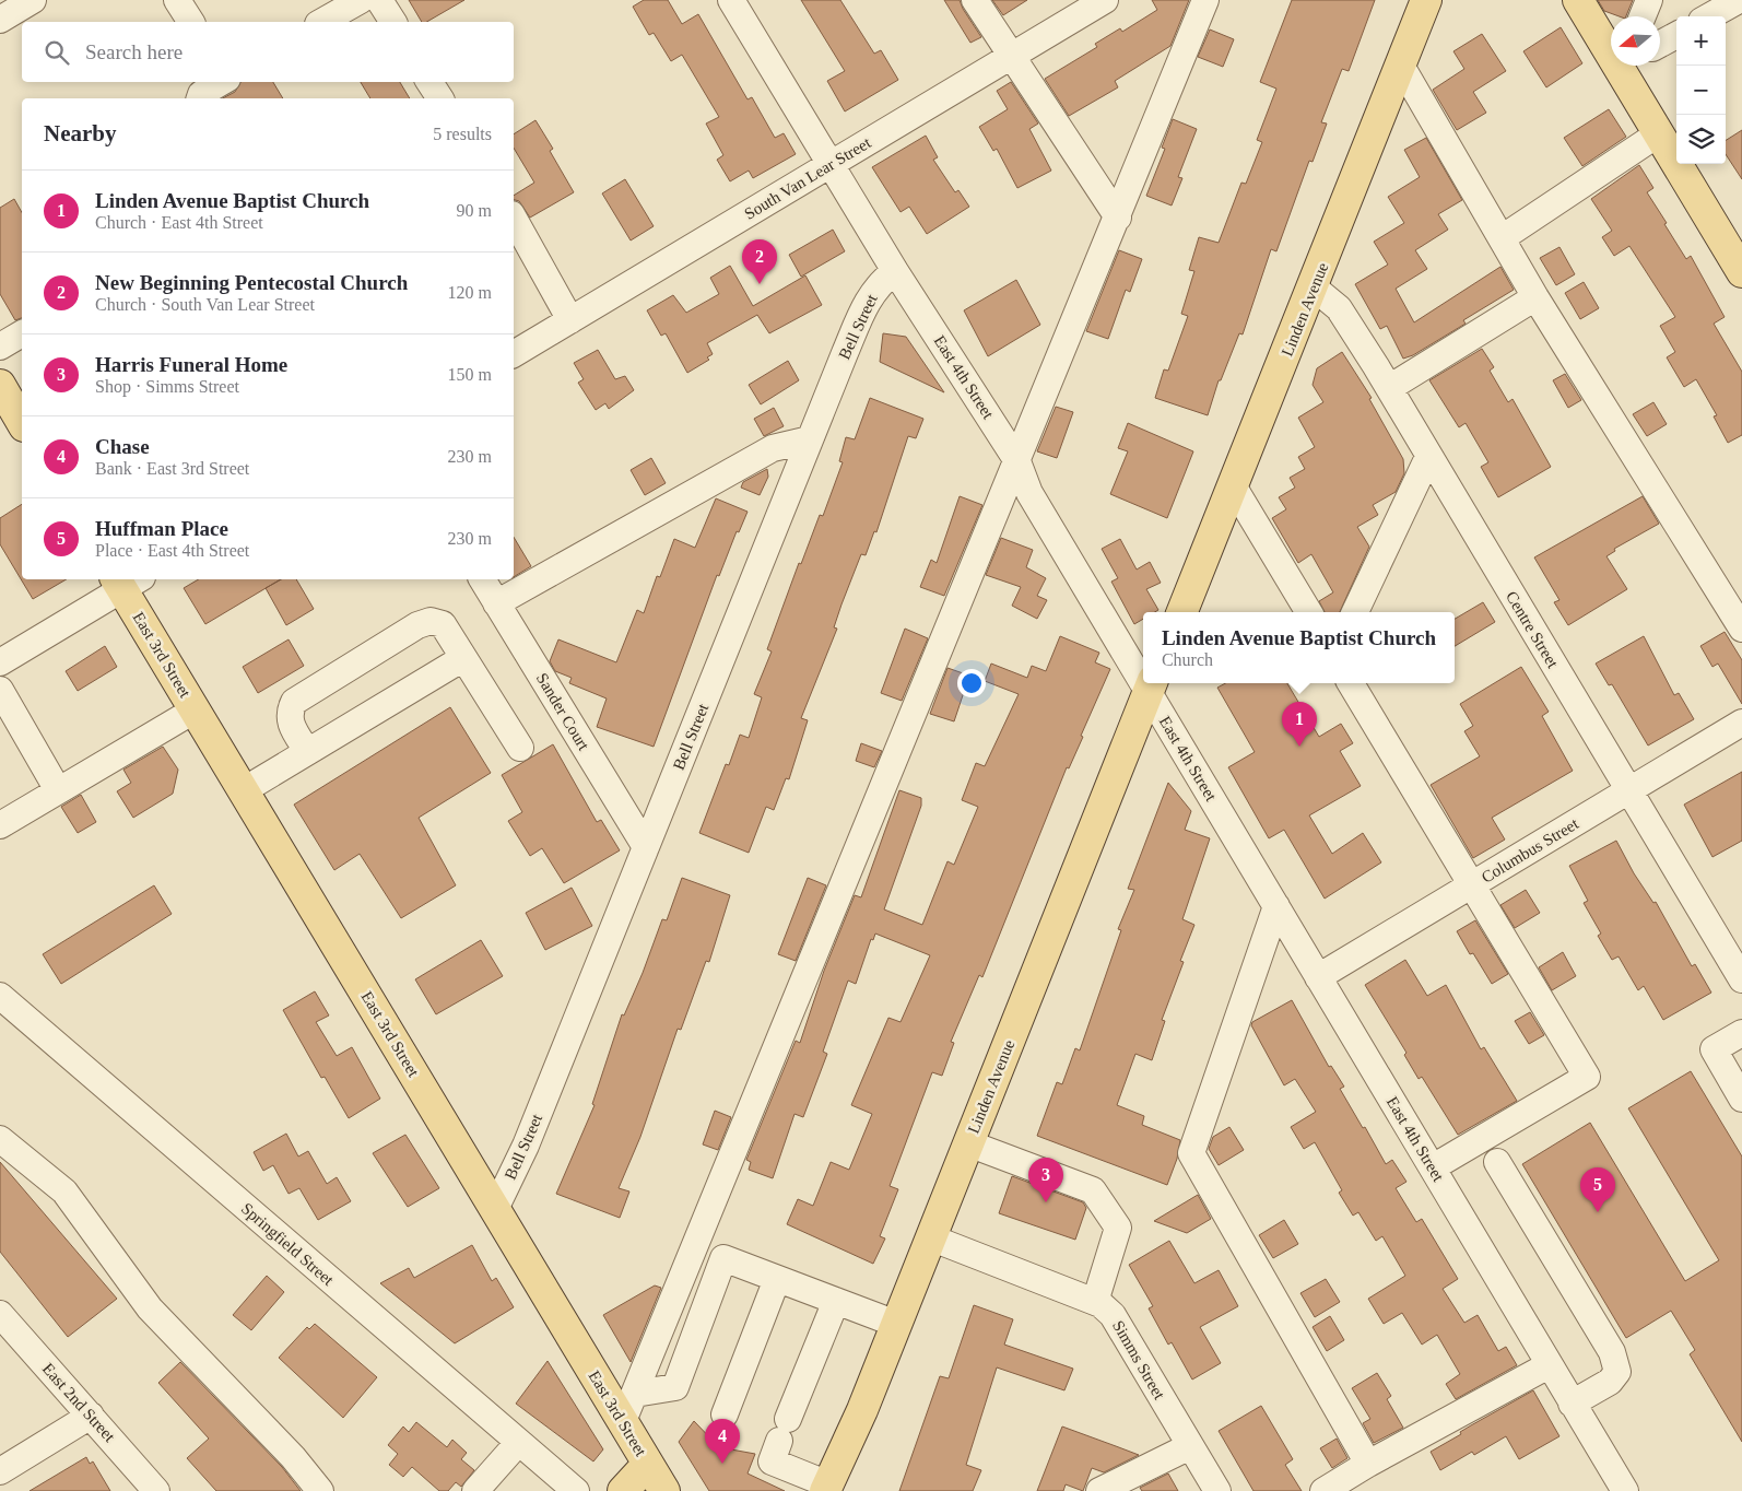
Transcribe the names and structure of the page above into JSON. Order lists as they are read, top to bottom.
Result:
{
  "streets": {
    "main road": ["Linden Avenue", "East 3rd Street"],
    "street": [
      "South Van Lear Street",
      "Bell Street",
      "East 4th Street",
      "Centre Street",
      "Sander Court",
      "Columbus Street",
      "Springfield Street",
      "Simms Street",
      "East 2nd Street"
    ]
  },
  "crossings": [
    ["South Van Lear Street", "East 4th Street"],
    ["Linden Avenue", "East 4th Street"],
    ["Linden Avenue", "Centre Street"],
    ["Linden Avenue", "Simms Street"],
    ["Bell Street", "East 4th Street"],
    ["Bell Street", "East 3rd Street"],
    ["Bell Street", "Sander Court"],
    ["East 4th Street", "Columbus Street"],
    ["Centre Street", "Columbus Street"]
  ],
  "north": "left",
  "page": {
    "map_buttons": ["+", "−"],
    "search": "Search here",
    "heading": ["Nearby", "5 results"],
    "list": [
      {
        "mark": "1",
        "name": "Linden Avenue Baptist Church",
        "note": "Church · East 4th Street",
        "value": "90 m"
      },
      {
        "mark": "2",
        "name": "New Beginning Pentecostal Church",
        "note": "Church · South Van Lear Street",
        "value": "120 m"
      },
      {
        "mark": "3",
        "name": "Harris Funeral Home",
        "note": "Shop · Simms Street",
        "value": "150 m"
      },
      {
        "mark": "4",
        "name": "Chase",
        "note": "Bank · East 3rd Street",
        "value": "230 m"
      },
      {
        "mark": "5",
        "name": "Huffman Place",
        "note": "Place · East 4th Street",
        "value": "230 m"
      }
    ],
    "pins": [
      "2",
      "1",
      "3",
      "5",
      "4"
    ],
    "popup": ["Linden Avenue Baptist Church", "Church"]
  }
}
